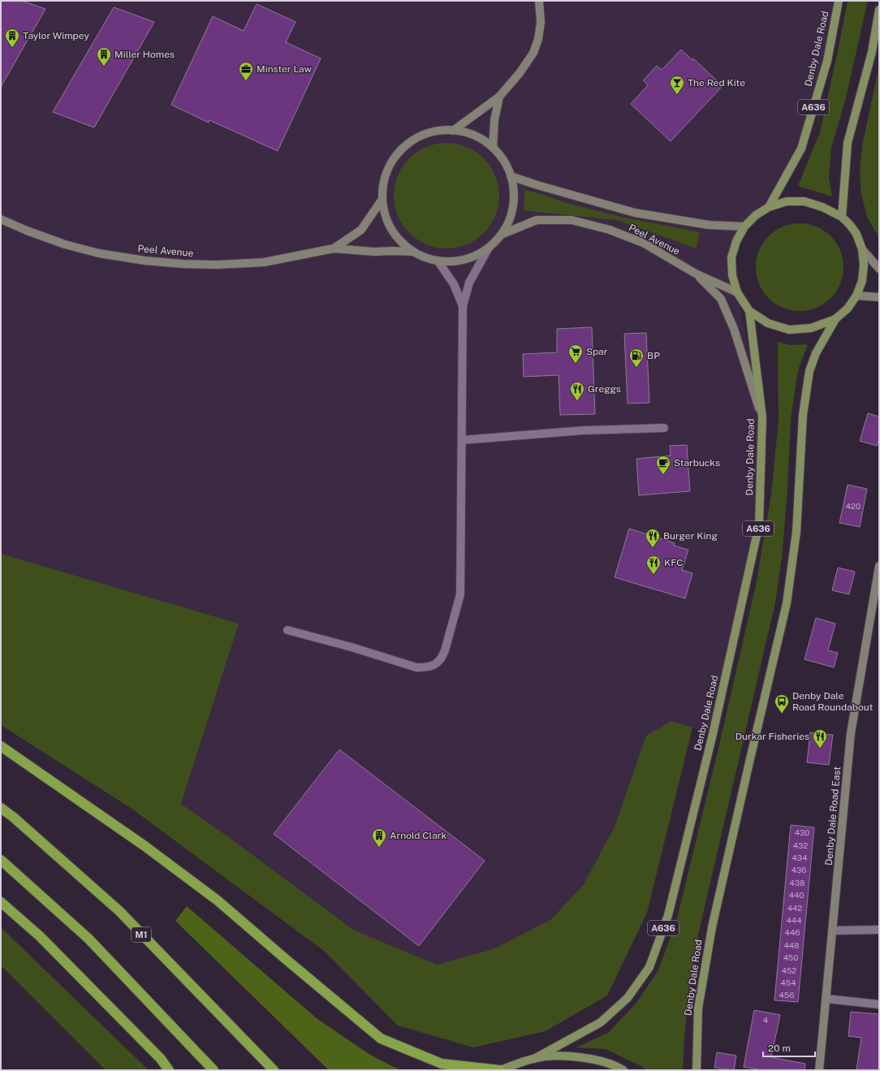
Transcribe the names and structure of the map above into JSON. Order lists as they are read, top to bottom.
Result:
{
  "streets": {
    "highway": ["M1"],
    "main road": ["Denby Dale Road", "A636"],
    "street": ["Peel Avenue", "Denby Dale Road East"]
  },
  "crossings": [
    ["Denby Dale Road", "Peel Avenue"]
  ],
  "places": {
    "building": ["Taylor Wimpey", "Miller Homes", "Arnold Clark"],
    "office": ["Minster Law"],
    "bar": ["The Red Kite"],
    "supermarket": ["Spar"],
    "fuel station": ["BP"],
    "restaurant": [
      "Greggs",
      "Burger King",
      "KFC",
      "Durkar Fisheries"
    ],
    "cafe": ["Starbucks"],
    "bus stop": ["Denby Dale Road Roundabout"]
  },
  "house_numbers": [
    "420",
    "430",
    "432",
    "434",
    "436",
    "438",
    "440",
    "442",
    "444",
    "446",
    "448",
    "450",
    "452",
    "454",
    "456",
    "4"
  ],
  "scale_bar": "20 m"
}
